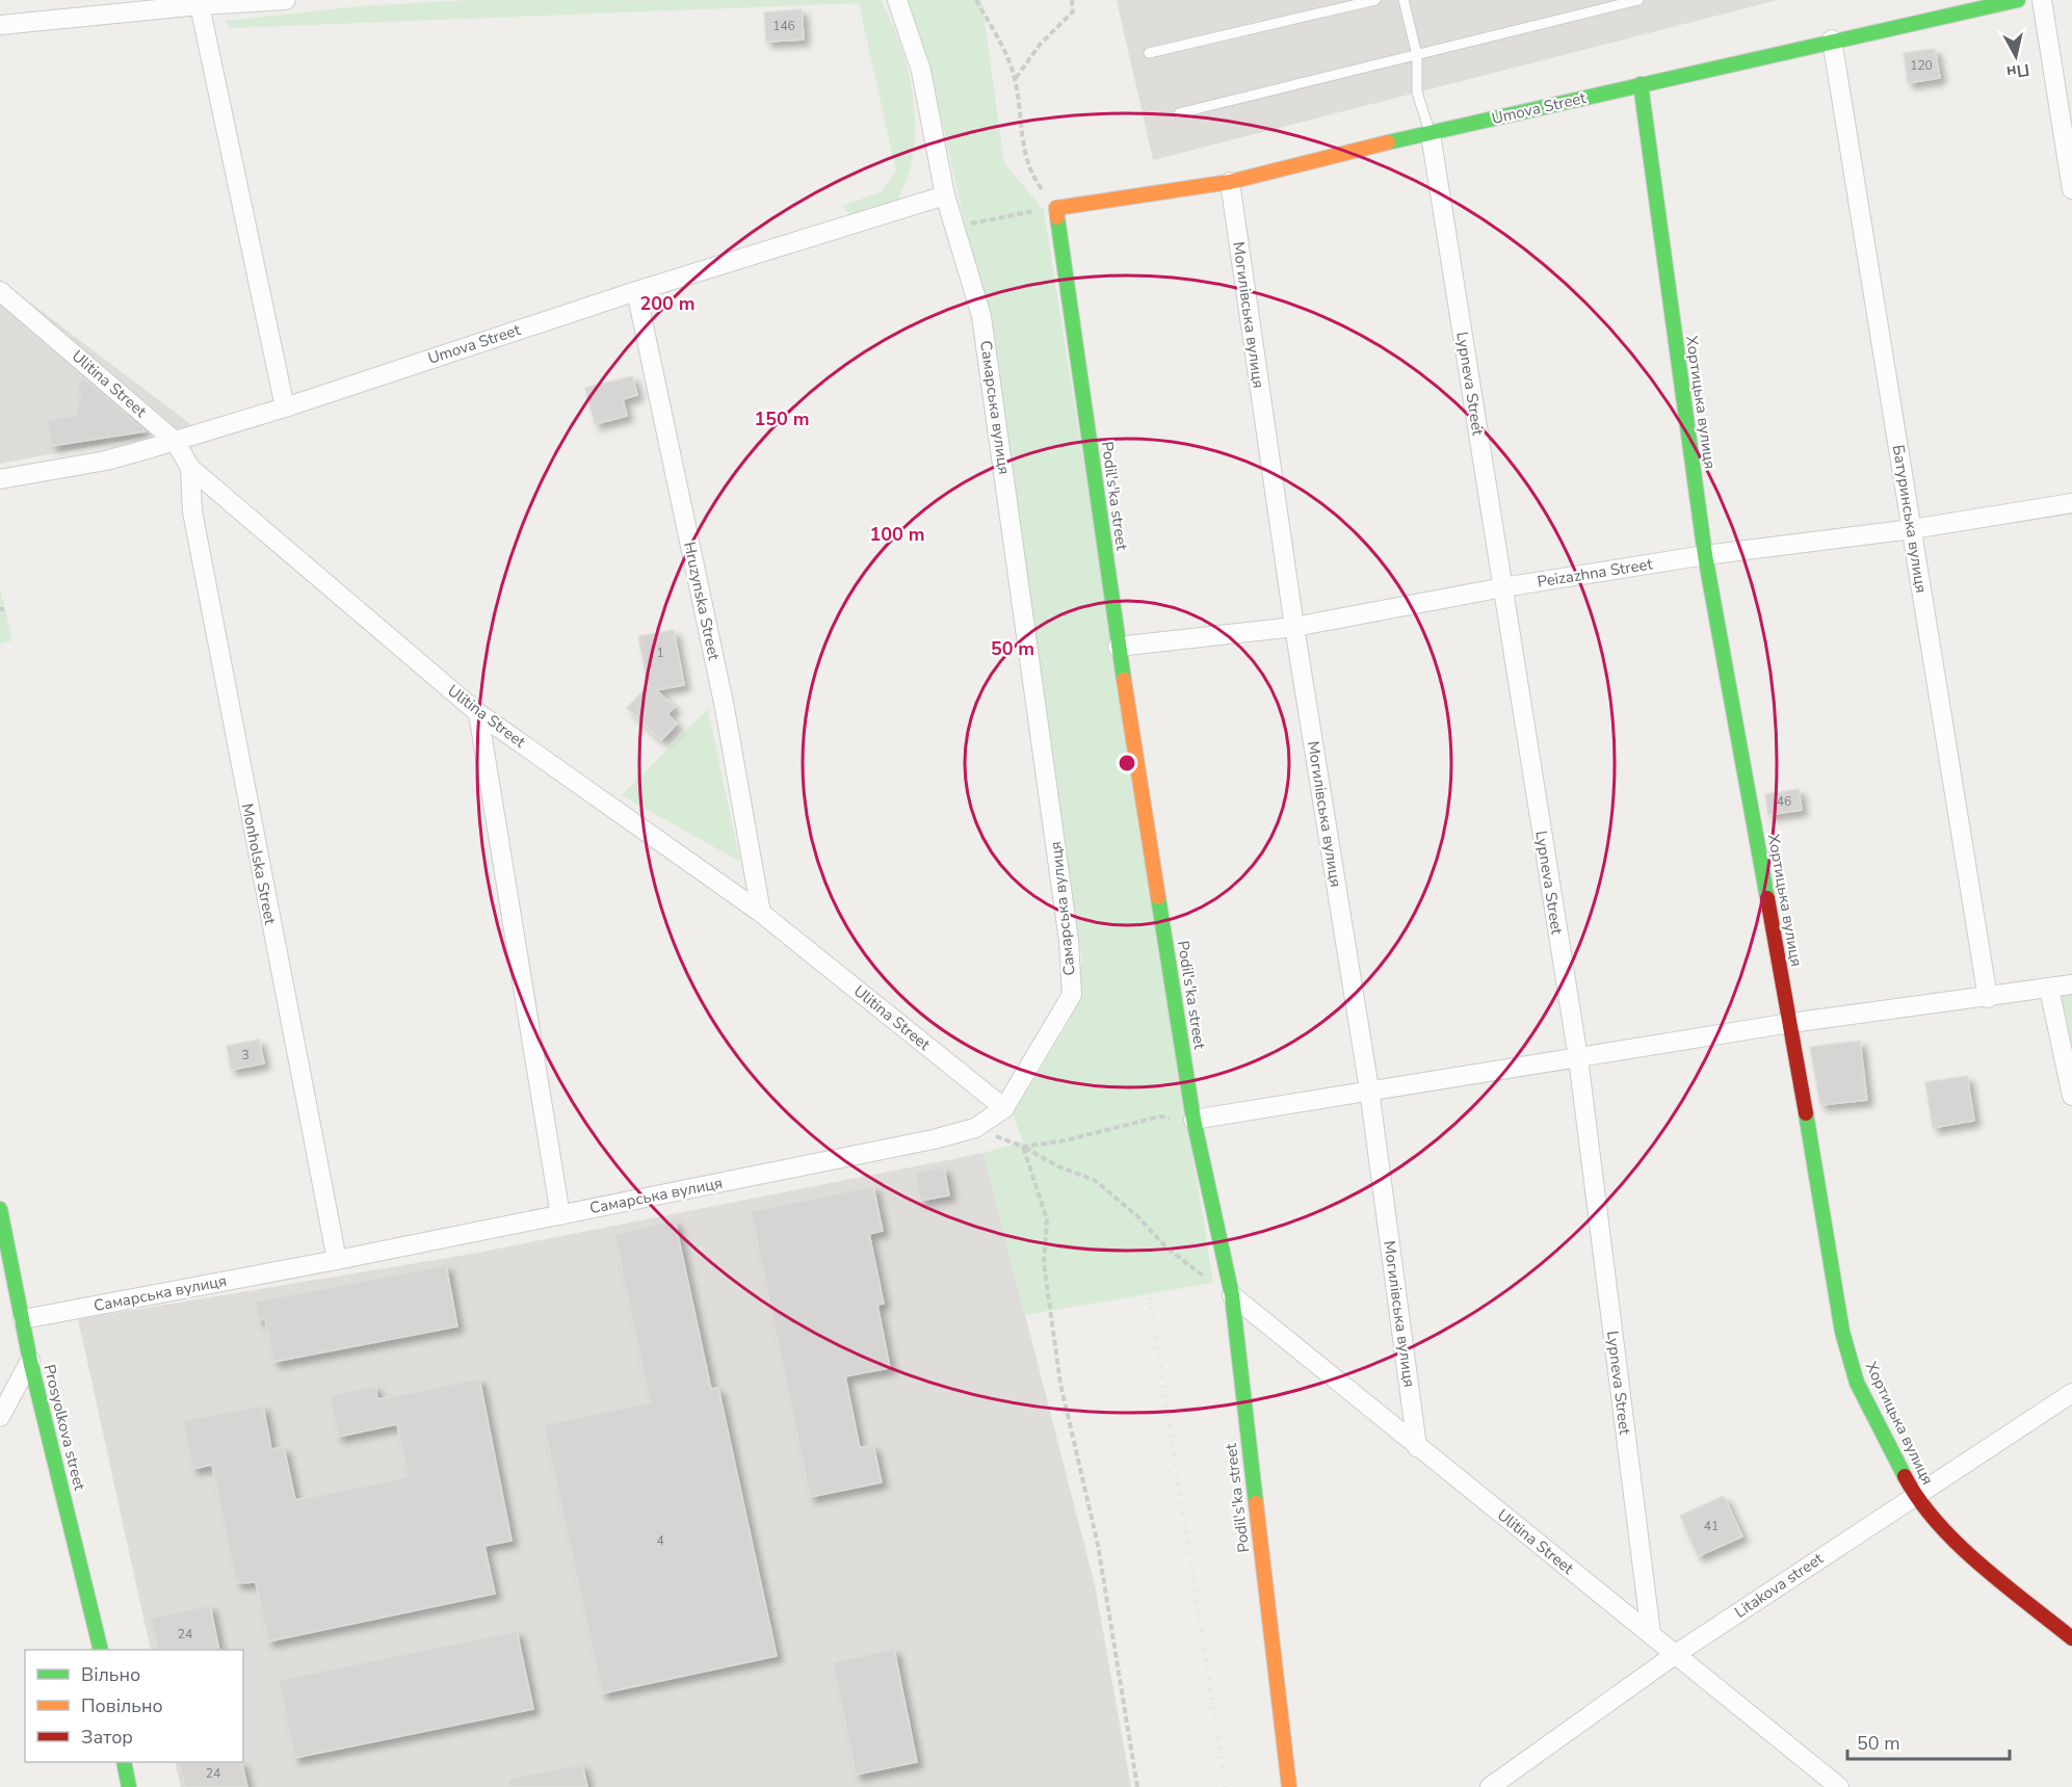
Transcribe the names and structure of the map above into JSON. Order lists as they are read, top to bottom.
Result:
{
  "streets": {
    "street": [
      "Umova Street",
      "Могилівська вулиця",
      "Ulitina Street",
      "Lypneva Street",
      "Хортицька вулиця",
      "Самарська вулиця",
      "Podil's'ka street",
      "Батуринська вулиця",
      "Peizazhna Street",
      "Hruzynska Street",
      "Monholska Street",
      "Prosyolkova street",
      "Litakova street"
    ]
  },
  "crossings": [
    ["Umova Street", "Могилівська вулиця"],
    ["Umova Street", "Ulitina Street"],
    ["Umova Street", "Lypneva Street"],
    ["Umova Street", "Хортицька вулиця"],
    ["Umova Street", "Самарська вулиця"],
    ["Umova Street", "Podil's'ka street"],
    ["Umova Street", "Батуринська вулиця"],
    ["Umova Street", "Hruzynska Street"],
    ["Могилівська вулиця", "Ulitina Street"],
    ["Могилівська вулиця", "Peizazhna Street"],
    ["Ulitina Street", "Lypneva Street"],
    ["Ulitina Street", "Самарська вулиця"],
    ["Ulitina Street", "Podil's'ka street"],
    ["Ulitina Street", "Hruzynska Street"],
    ["Ulitina Street", "Monholska Street"],
    ["Ulitina Street", "Litakova street"],
    ["Lypneva Street", "Peizazhna Street"],
    ["Хортицька вулиця", "Peizazhna Street"],
    ["Хортицька вулиця", "Litakova street"],
    ["Самарська вулиця", "Monholska Street"],
    ["Самарська вулиця", "Prosyolkova street"],
    ["Podil's'ka street", "Peizazhna Street"],
    ["Батуринська вулиця", "Peizazhna Street"]
  ],
  "house_numbers": [
    "146",
    "120",
    "1",
    "46",
    "3",
    "41",
    "4",
    "24",
    "24"
  ],
  "legend": ["Вільно", "Повільно", "Затор"],
  "scale_bar": "50 m",
  "north": "bottom",
  "rings": [
    "200 m",
    "150 m",
    "100 m",
    "50 m"
  ]
}
